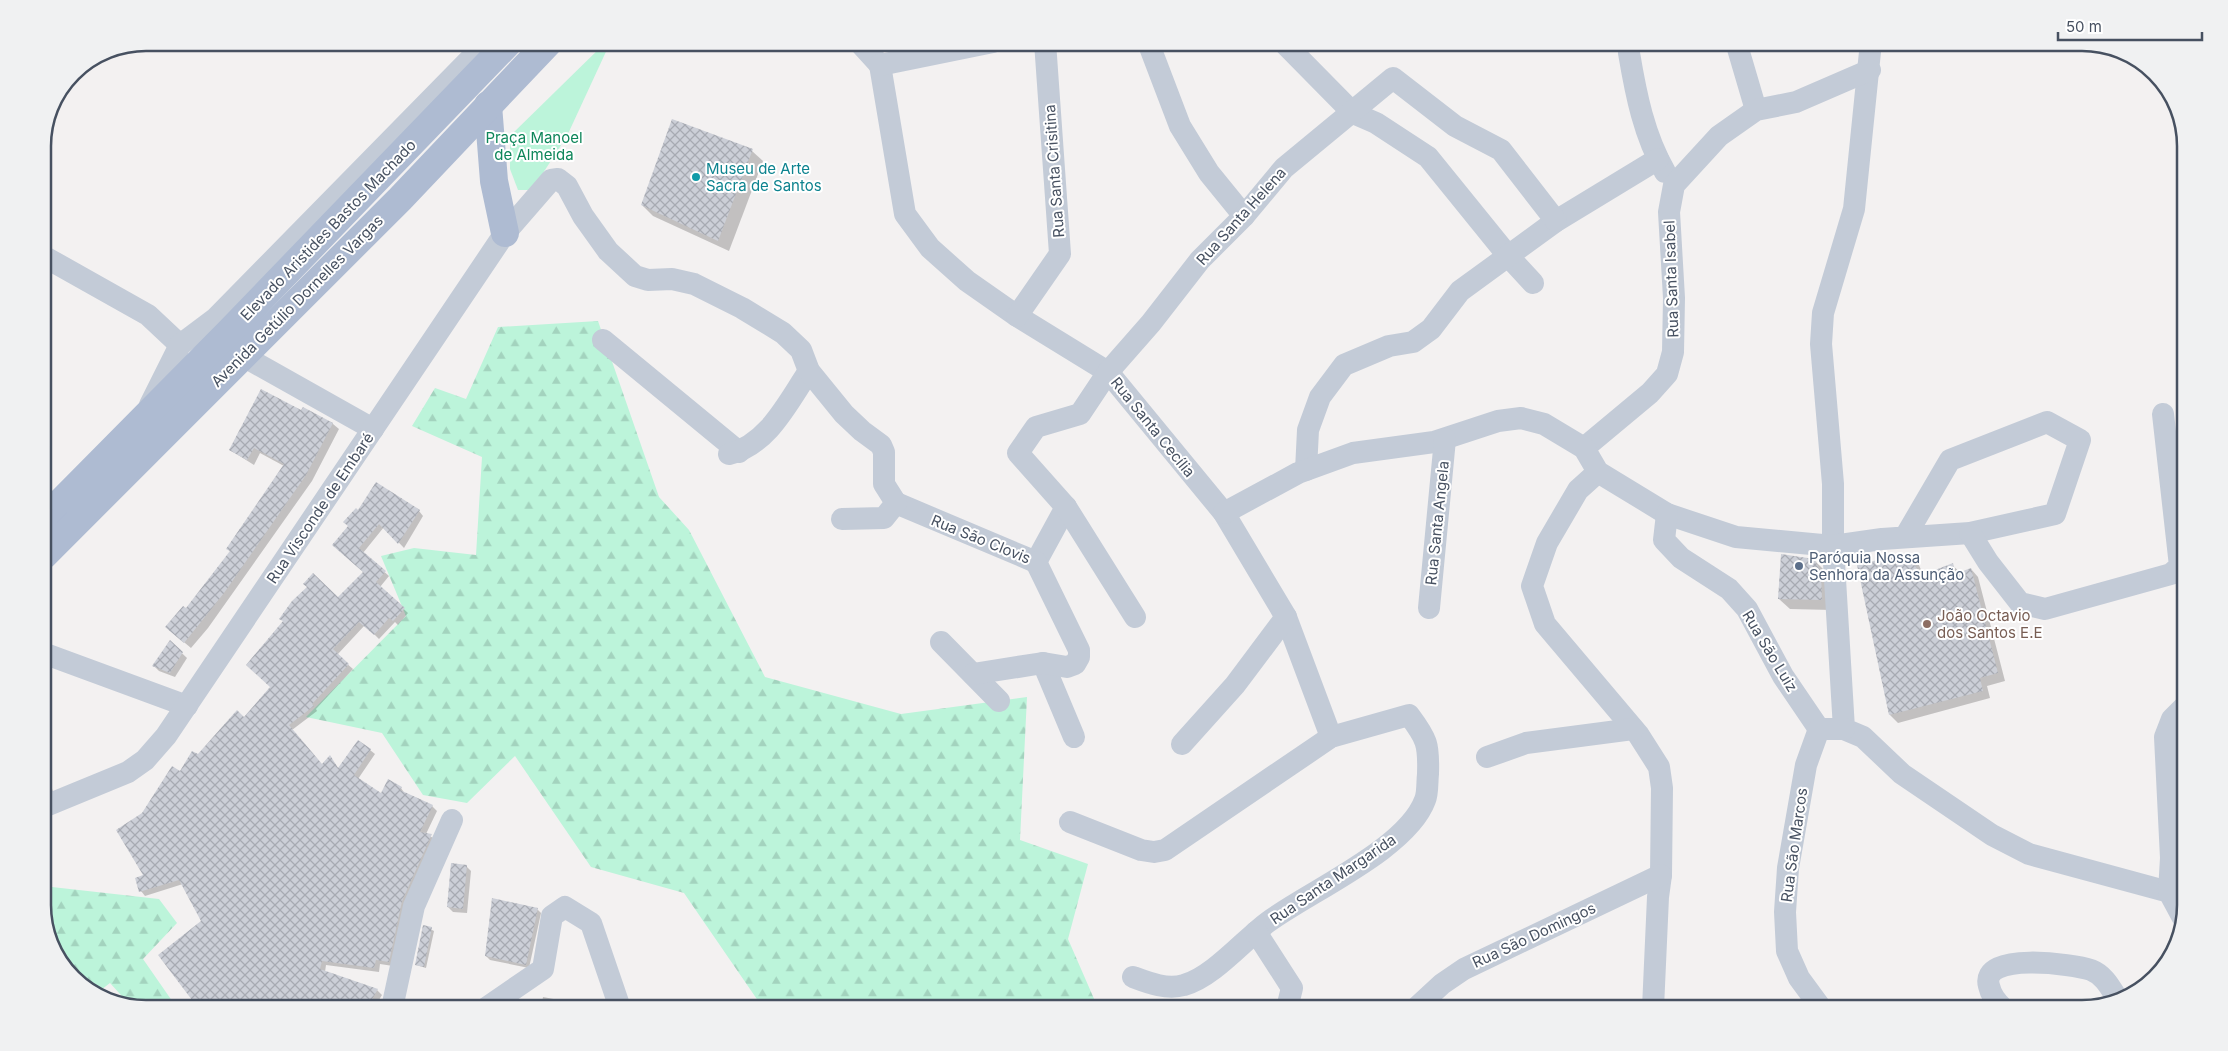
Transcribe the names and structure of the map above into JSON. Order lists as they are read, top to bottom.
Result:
{
  "streets": {
    "main road": ["Elevado Aristides Bastos Machado", "Avenida Getúlio Dornelles Vargas"],
    "street": [
      "Rua Santa Crisitina",
      "Rua Santa Helena",
      "Rua Santa Isabel",
      "Rua Santa Cecília",
      "Rua Visconde de Embaré",
      "Rua Santa Angela",
      "Rua São Clovis",
      "Rua São Luiz",
      "Rua São Marcos",
      "Rua Santa Margarida",
      "Rua São Domingos"
    ]
  },
  "crossings": [
    ["Rua Santa Crisitina", "Rua Santa Cecília"],
    ["Rua Santa Helena", "Rua Santa Cecília"],
    ["Rua Santa Cecília", "Rua Santa Margarida"],
    ["Rua São Luiz", "Rua São Marcos"]
  ],
  "parks": ["Praça Manoel de Almeida"],
  "places": ["Museu de Arte Sacra de Santos", "Paróquia Nossa Senhora da Assunção", "João Octavio dos Santos E.E"],
  "scale_bar": "50 m"
}
